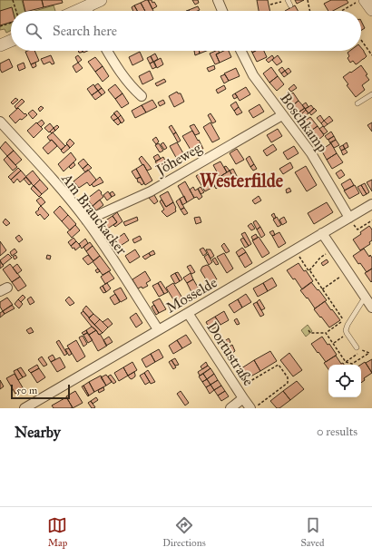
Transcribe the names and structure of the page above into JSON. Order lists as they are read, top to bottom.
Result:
{
  "streets": {
    "street": [
      "Boschkamp",
      "Jöheweg",
      "Am Brauckacker",
      "Mosselde",
      "Dortustraße"
    ]
  },
  "crossings": [
    ["Boschkamp", "Jöheweg"],
    ["Boschkamp", "Mosselde"],
    ["Jöheweg", "Am Brauckacker"],
    ["Am Brauckacker", "Mosselde"],
    ["Mosselde", "Dortustraße"]
  ],
  "districts": ["Westerfilde"],
  "scale_bar": "50 m",
  "page": {
    "search": "Search here",
    "scale": "50 m",
    "heading": ["Nearby", "0 results"],
    "nav": ["Map", "Directions", "Saved"]
  }
}
